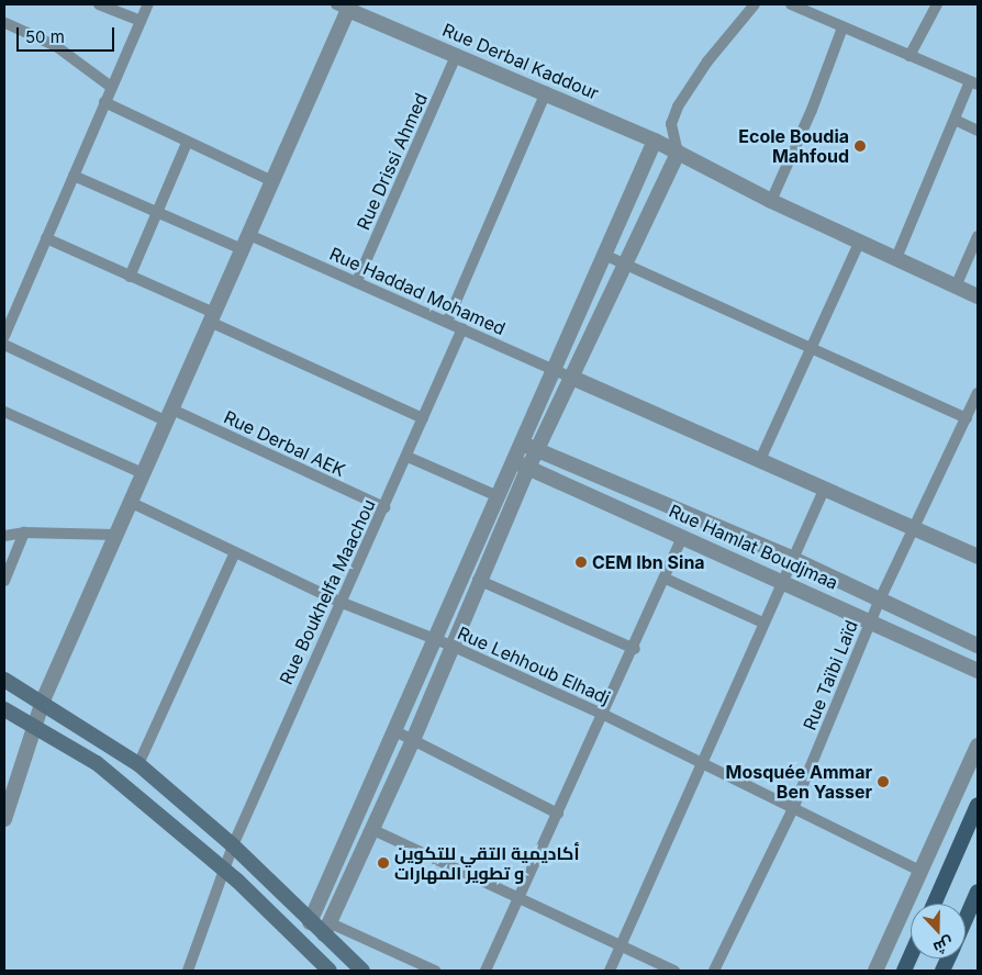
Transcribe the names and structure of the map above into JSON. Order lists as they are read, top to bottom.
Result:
{
  "streets": {
    "street": [
      "Rue Derbal Kaddour",
      "Rue Drissi Ahmed",
      "Rue Haddad Mohamed",
      "Rue Derbal AEK",
      "Rue Hamlat Boudjmaa",
      "Rue Boukhelfa Maachou",
      "Rue Lehhoub Elhadj",
      "Rue Taïbi Laïd"
    ]
  },
  "crossings": [
    ["Rue Derbal Kaddour", "Rue Drissi Ahmed"],
    ["Rue Drissi Ahmed", "Rue Haddad Mohamed"],
    ["Rue Haddad Mohamed", "Rue Boukhelfa Maachou"],
    ["Rue Derbal AEK", "Rue Boukhelfa Maachou"],
    ["Rue Hamlat Boudjmaa", "Rue Taïbi Laïd"],
    ["Rue Boukhelfa Maachou", "Rue Lehhoub Elhadj"],
    ["Rue Lehhoub Elhadj", "Rue Taïbi Laïd"]
  ],
  "places": [
    "Ecole Boudia Mahfoud",
    "CEM Ibn Sina",
    "Mosquée Ammar Ben Yasser",
    "أكاديمية التقي للتكوين و تطوير المهارات"
  ],
  "scale_bar": "50 m",
  "north": "bottom"
}
